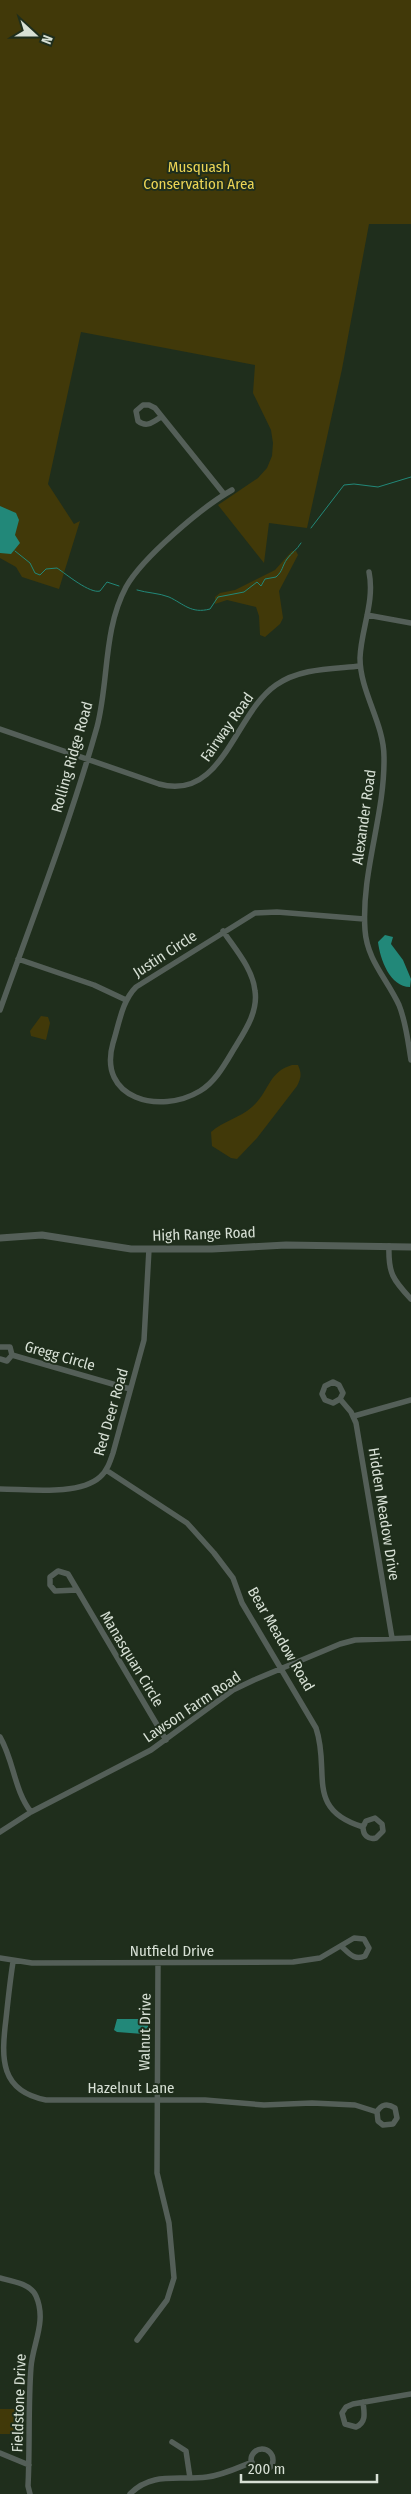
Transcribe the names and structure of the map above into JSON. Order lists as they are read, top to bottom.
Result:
{
  "streets": {
    "street": [
      "Fairway Road",
      "Rolling Ridge Road",
      "Alexander Road",
      "Justin Circle",
      "High Range Road",
      "Gregg Circle",
      "Red Deer Road",
      "Hidden Meadow Drive",
      "Bear Meadow Road",
      "Manasquan Circle",
      "Lawson Farm Road",
      "Nutfield Drive",
      "Walnut Drive",
      "Hazelnut Lane",
      "Fieldstone Drive"
    ]
  },
  "crossings": [
    ["Fairway Road", "Rolling Ridge Road"],
    ["Fairway Road", "Alexander Road"],
    ["Alexander Road", "Justin Circle"],
    ["High Range Road", "Red Deer Road"],
    ["Gregg Circle", "Red Deer Road"],
    ["Red Deer Road", "Bear Meadow Road"],
    ["Hidden Meadow Drive", "Lawson Farm Road"],
    ["Bear Meadow Road", "Lawson Farm Road"],
    ["Manasquan Circle", "Lawson Farm Road"],
    ["Nutfield Drive", "Walnut Drive"],
    ["Nutfield Drive", "Hazelnut Lane"],
    ["Walnut Drive", "Hazelnut Lane"]
  ],
  "parks": ["Musquash Conservation Area"],
  "scale_bar": "200 m",
  "north": "right"
}
